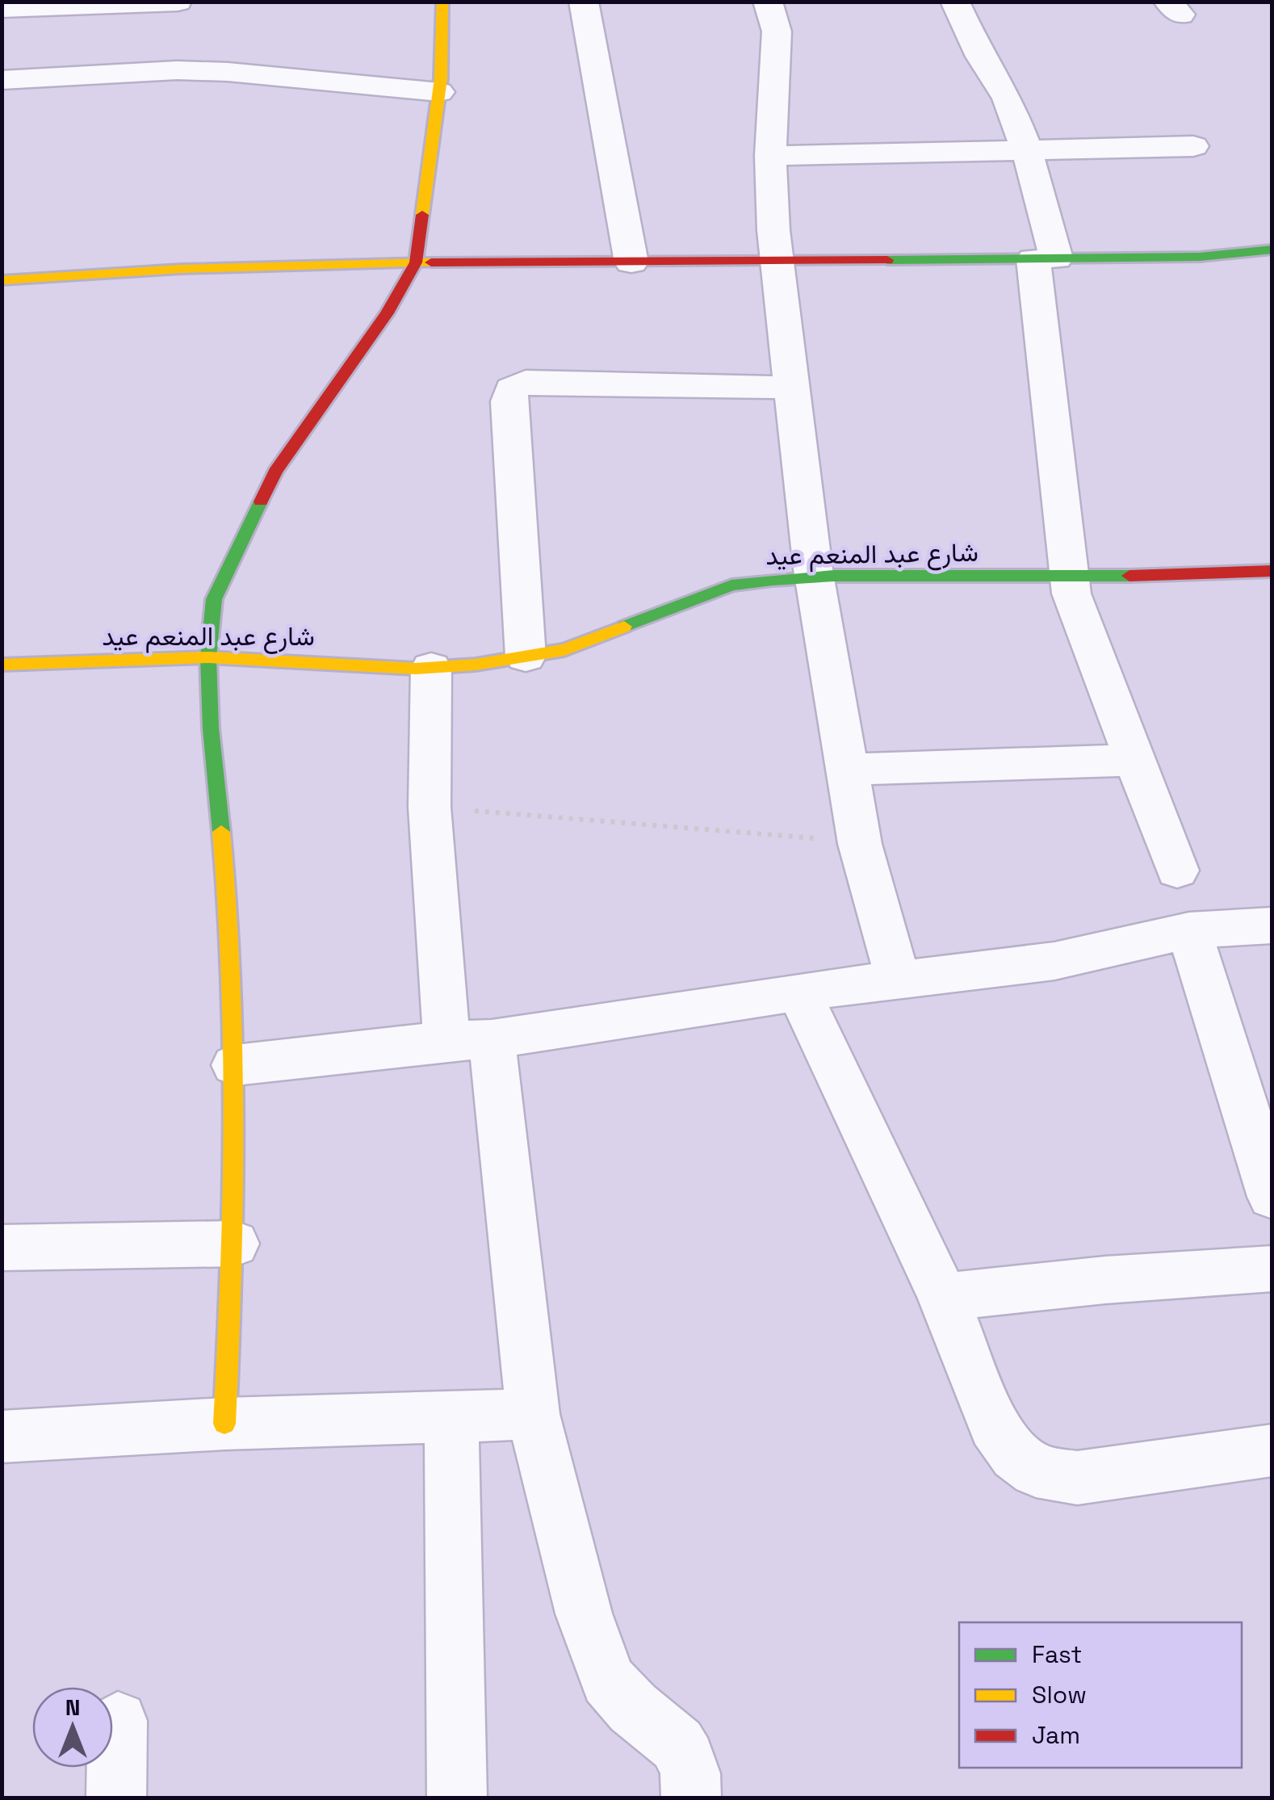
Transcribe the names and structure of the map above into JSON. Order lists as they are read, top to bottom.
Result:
{
  "streets": {
    "street": ["شارع عبد المنعم عيد"]
  },
  "legend": ["Fast", "Slow", "Jam"],
  "north": "top"
}
